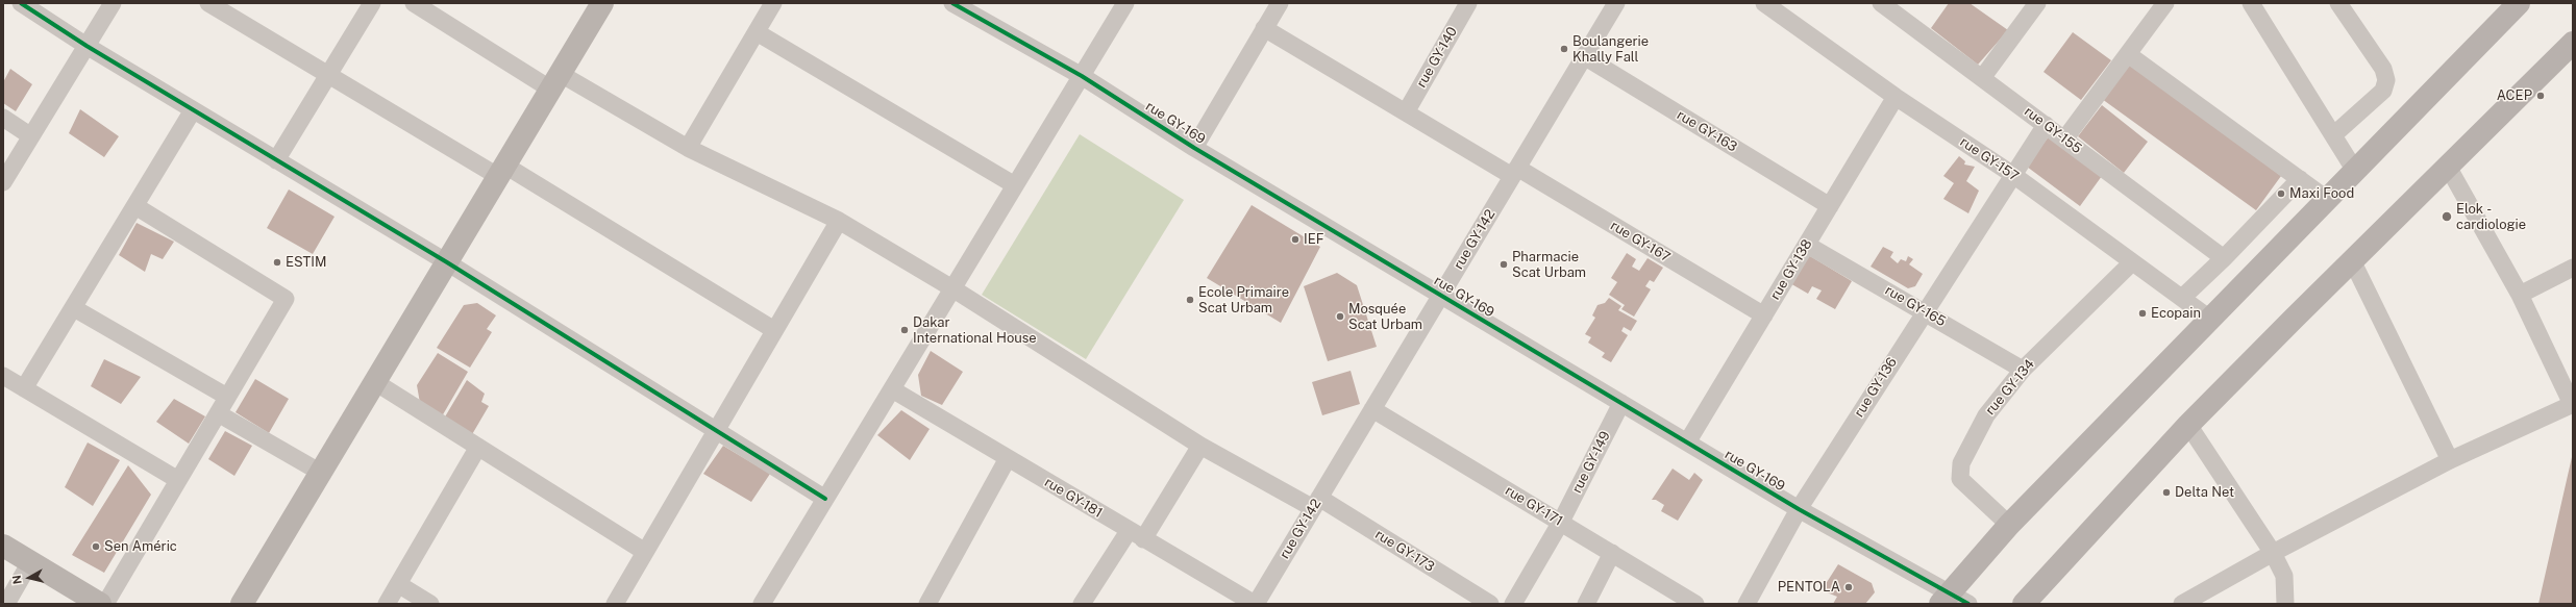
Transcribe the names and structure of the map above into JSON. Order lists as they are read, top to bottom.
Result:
{
  "streets": {
    "street": [
      "rue GY-140",
      "rue GY-169",
      "rue GY-155",
      "rue GY-163",
      "rue GY-157",
      "rue GY-142",
      "rue GY-167",
      "rue GY-138",
      "rue GY-165",
      "rue GY-136",
      "rue GY-134",
      "rue GY-149",
      "rue GY-181",
      "rue GY-171",
      "rue GY-173"
    ]
  },
  "crossings": [
    ["rue GY-140", "rue GY-167"],
    ["rue GY-169", "rue GY-142"],
    ["rue GY-169", "rue GY-138"],
    ["rue GY-169", "rue GY-136"],
    ["rue GY-169", "rue GY-149"],
    ["rue GY-155", "rue GY-136"],
    ["rue GY-163", "rue GY-142"],
    ["rue GY-163", "rue GY-138"],
    ["rue GY-157", "rue GY-138"],
    ["rue GY-157", "rue GY-136"],
    ["rue GY-157", "rue GY-134"],
    ["rue GY-142", "rue GY-167"],
    ["rue GY-142", "rue GY-181"],
    ["rue GY-142", "rue GY-171"],
    ["rue GY-142", "rue GY-173"],
    ["rue GY-167", "rue GY-138"],
    ["rue GY-138", "rue GY-165"],
    ["rue GY-165", "rue GY-136"],
    ["rue GY-165", "rue GY-134"],
    ["rue GY-149", "rue GY-171"]
  ],
  "places": [
    "Boulangerie Khally Fall",
    "ACEP",
    "Maxi Food",
    "Elok - cardiologie",
    "IEF",
    "ESTIM",
    "Pharmacie Scat Urbam",
    "Ecole Primaire Scat Urbam",
    "Ecopain",
    "Mosquée Scat Urbam",
    "Dakar International House",
    "Delta Net",
    "Sen Améric",
    "PENTOLA"
  ],
  "north": "left"
}
